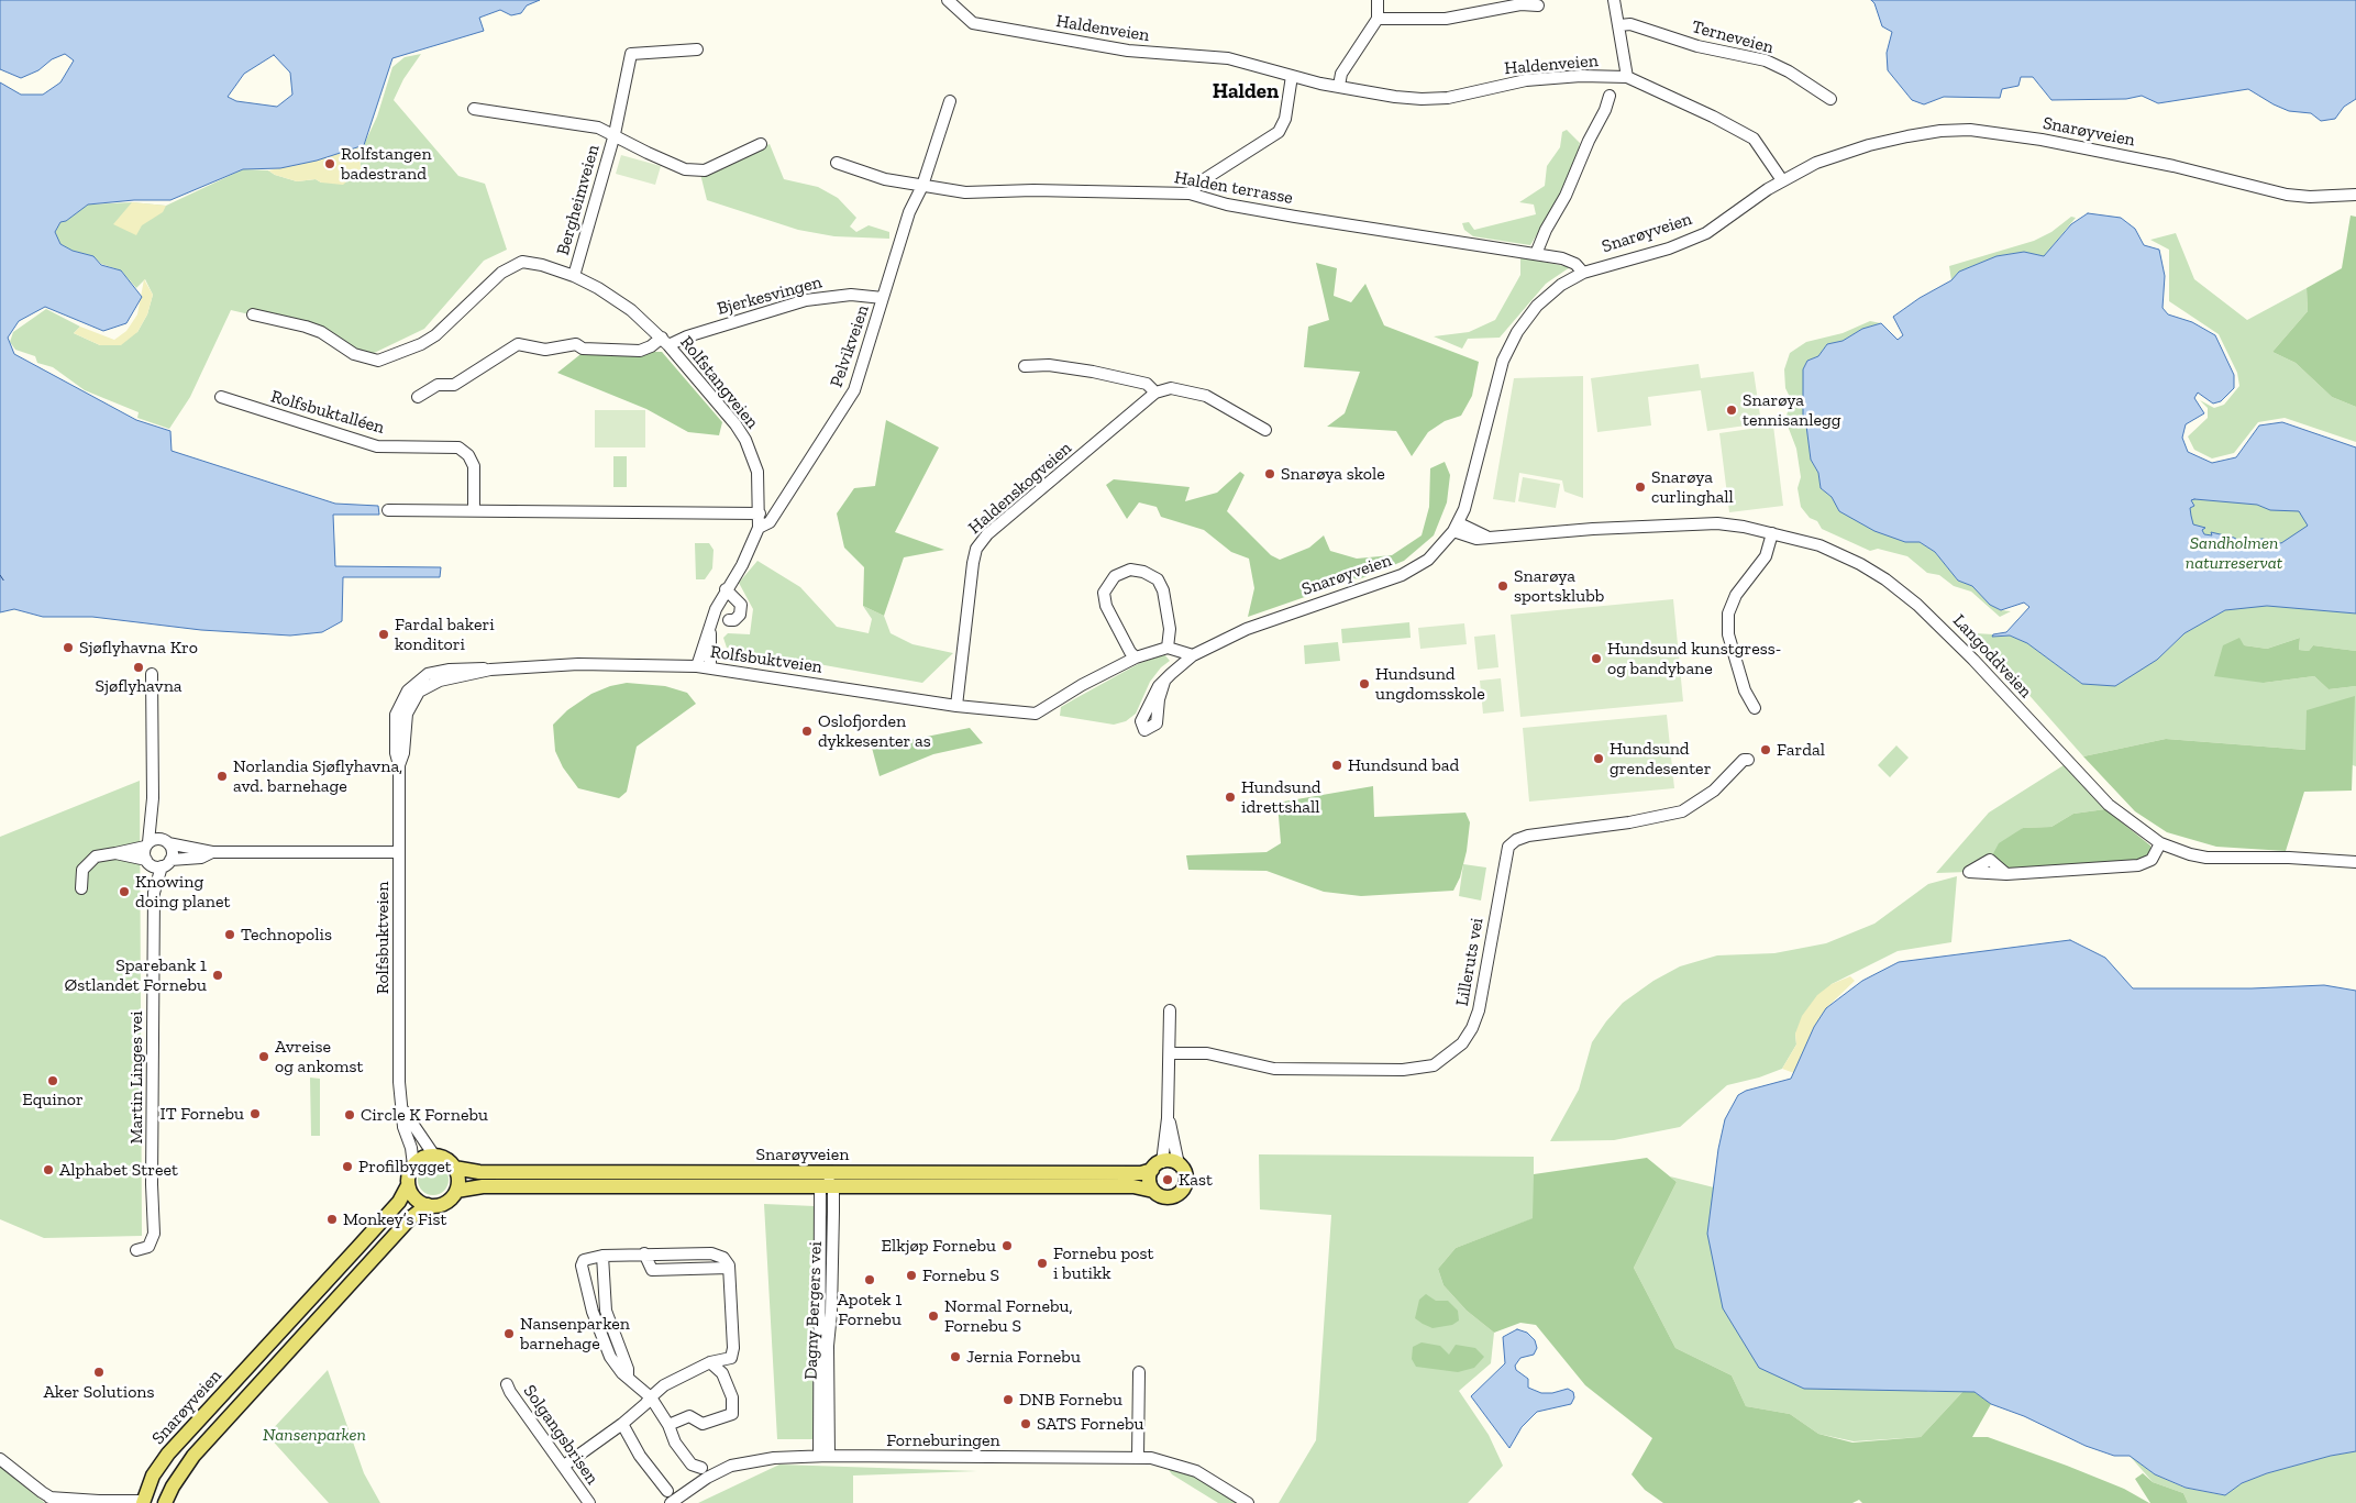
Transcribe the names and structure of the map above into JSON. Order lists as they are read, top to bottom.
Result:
{
  "streets": {
    "main road": ["Snarøyveien"],
    "street": [
      "Haldenveien",
      "Terneveien",
      "Halden terrasse",
      "Bergheimveien",
      "Bjerkesvingen",
      "Pelvikveien",
      "Rolfstangveien",
      "Rolfsbuktalléen",
      "Haldenskogveien",
      "Langoddveien",
      "Rolfsbuktveien",
      "Lilleruts vei",
      "Martin Linges vei",
      "Dagny Bergers vei",
      "Solgangsbrisen",
      "Forneburingen"
    ]
  },
  "crossings": [
    ["Haldenveien", "Snarøyveien"],
    ["Snarøyveien", "Halden terrasse"],
    ["Snarøyveien", "Langoddveien"],
    ["Snarøyveien", "Rolfsbuktveien"],
    ["Snarøyveien", "Dagny Bergers vei"],
    ["Halden terrasse", "Pelvikveien"],
    ["Bergheimveien", "Rolfstangveien"],
    ["Bjerkesvingen", "Pelvikveien"],
    ["Bjerkesvingen", "Rolfstangveien"],
    ["Pelvikveien", "Rolfstangveien"],
    ["Rolfstangveien", "Rolfsbuktveien"],
    ["Haldenskogveien", "Rolfsbuktveien"],
    ["Dagny Bergers vei", "Forneburingen"]
  ],
  "districts": ["Halden"],
  "parks": ["Sandholmen naturreservat", "Nansenparken"],
  "places": [
    "Rolfstangen badestrand",
    "Snarøya tennisanlegg",
    "Snarøya skole",
    "Snarøya curlinghall",
    "Snarøya sportsklubb",
    "Fardal bakeri konditori",
    "Sjøflyhavna Kro",
    "Hundsund kunstgress- og bandybane",
    "Sjøflyhavna",
    "Hundsund ungdomsskole",
    "Oslofjorden dykkesenter as",
    "Fardal",
    "Hundsund grendesenter",
    "Hundsund bad",
    "Norlandia Sjøflyhavna, avd. barnehage",
    "Hundsund idrettshall",
    "Knowing doing planet",
    "Technopolis",
    "Sparebank 1 Østlandet Fornebu",
    "Avreise og ankomst",
    "Equinor",
    "IT Fornebu",
    "Circle K Fornebu",
    "Profilbygget",
    "Alphabet Street",
    "Kast",
    "Monkey’s Fist",
    "Elkjøp Fornebu",
    "Fornebu post i butikk",
    "Fornebu S",
    "Apotek 1 Fornebu",
    "Normal Fornebu, Fornebu S",
    "Nansenparken barnehage",
    "Jernia Fornebu",
    "Aker Solutions",
    "DNB Fornebu",
    "SATS Fornebu"
  ]
}
